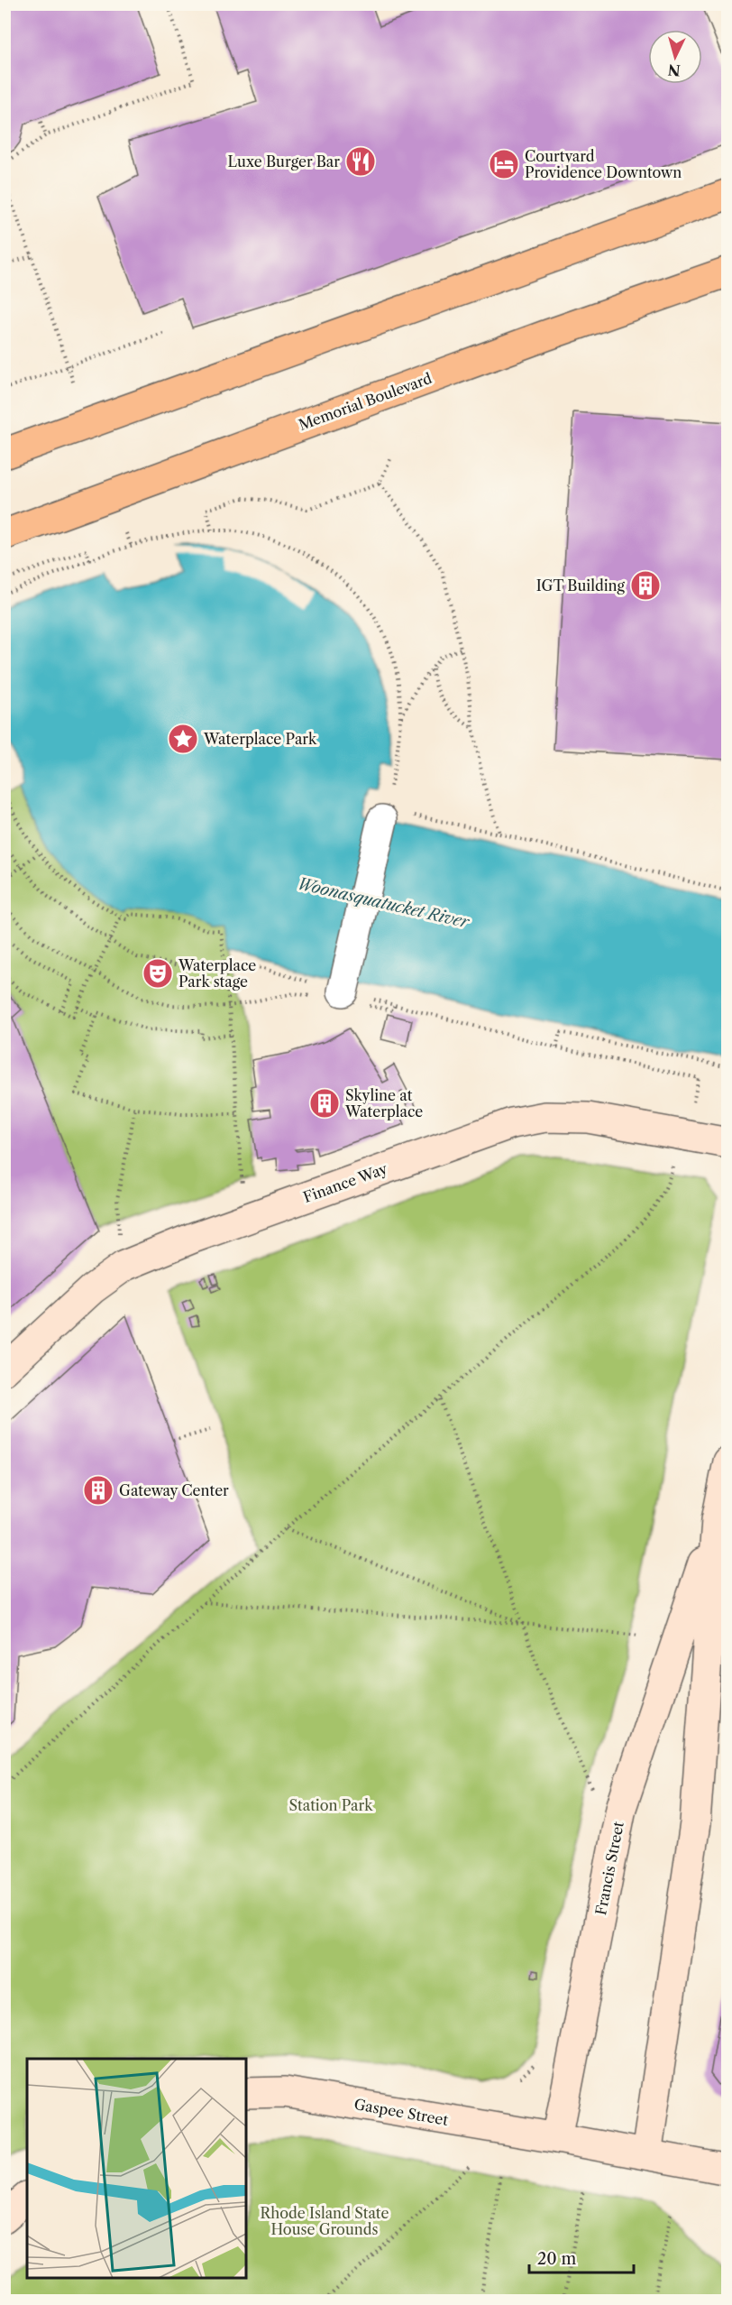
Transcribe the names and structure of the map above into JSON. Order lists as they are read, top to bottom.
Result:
{
  "streets": {
    "main road": [
      "Memorial Boulevard",
      "Finance Way",
      "Francis Street",
      "Gaspee Street"
    ]
  },
  "crossings": [
    ["Francis Street", "Gaspee Street"]
  ],
  "water": ["Woonasquatucket River"],
  "parks": ["Station Park", "Rhode Island State House Grounds"],
  "places": {
    "restaurant": ["Luxe Burger Bar"],
    "hotel": ["Courtyard Providence Downtown"],
    "building": ["IGT Building", "Skyline at Waterplace", "Gateway Center"],
    "place": ["Waterplace Park"],
    "theatre": ["Waterplace Park stage"]
  },
  "scale_bar": "20 m",
  "north": "bottom"
}
